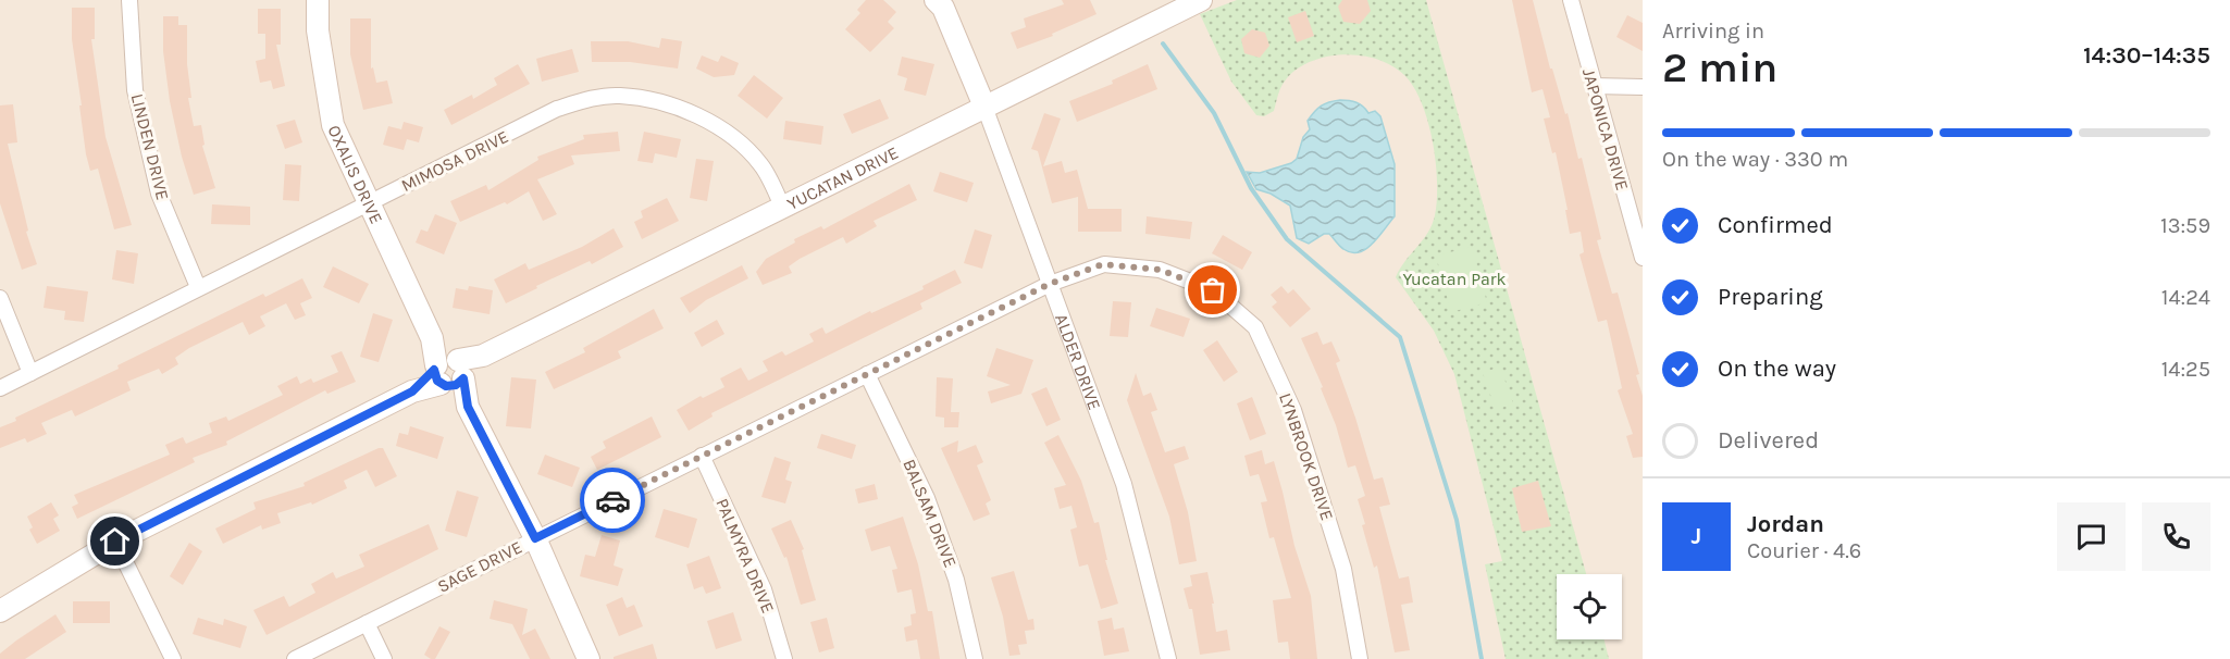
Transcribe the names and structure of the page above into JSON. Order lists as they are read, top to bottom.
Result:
{
  "streets": {
    "street": [
      "JAPONICA DRIVE",
      "LINDEN DRIVE",
      "MIMOSA DRIVE",
      "OXALIS DRIVE",
      "YUCATAN DRIVE",
      "ALDER DRIVE",
      "LYNBROOK DRIVE",
      "BALSAM DRIVE",
      "PALMYRA DRIVE",
      "SAGE DRIVE"
    ]
  },
  "crossings": [
    ["LINDEN DRIVE", "MIMOSA DRIVE"],
    ["MIMOSA DRIVE", "OXALIS DRIVE"],
    ["MIMOSA DRIVE", "YUCATAN DRIVE"],
    ["OXALIS DRIVE", "YUCATAN DRIVE"],
    ["YUCATAN DRIVE", "ALDER DRIVE"],
    ["ALDER DRIVE", "LYNBROOK DRIVE"],
    ["ALDER DRIVE", "SAGE DRIVE"],
    ["LYNBROOK DRIVE", "SAGE DRIVE"],
    ["BALSAM DRIVE", "SAGE DRIVE"],
    ["PALMYRA DRIVE", "SAGE DRIVE"]
  ],
  "parks": ["Yucatan Park"],
  "page": {
    "heading": ["2 min", "Arriving in", "14:30–14:35"],
    "panel": ["Jordan", "Courier · 4.6"],
    "bar": "On the way · 330 m",
    "list": [
      ["Confirmed", "13:59"],
      ["Preparing", "14:24"],
      ["On the way", "14:25"],
      "Delivered"
    ],
    "round": "J"
  }
}
